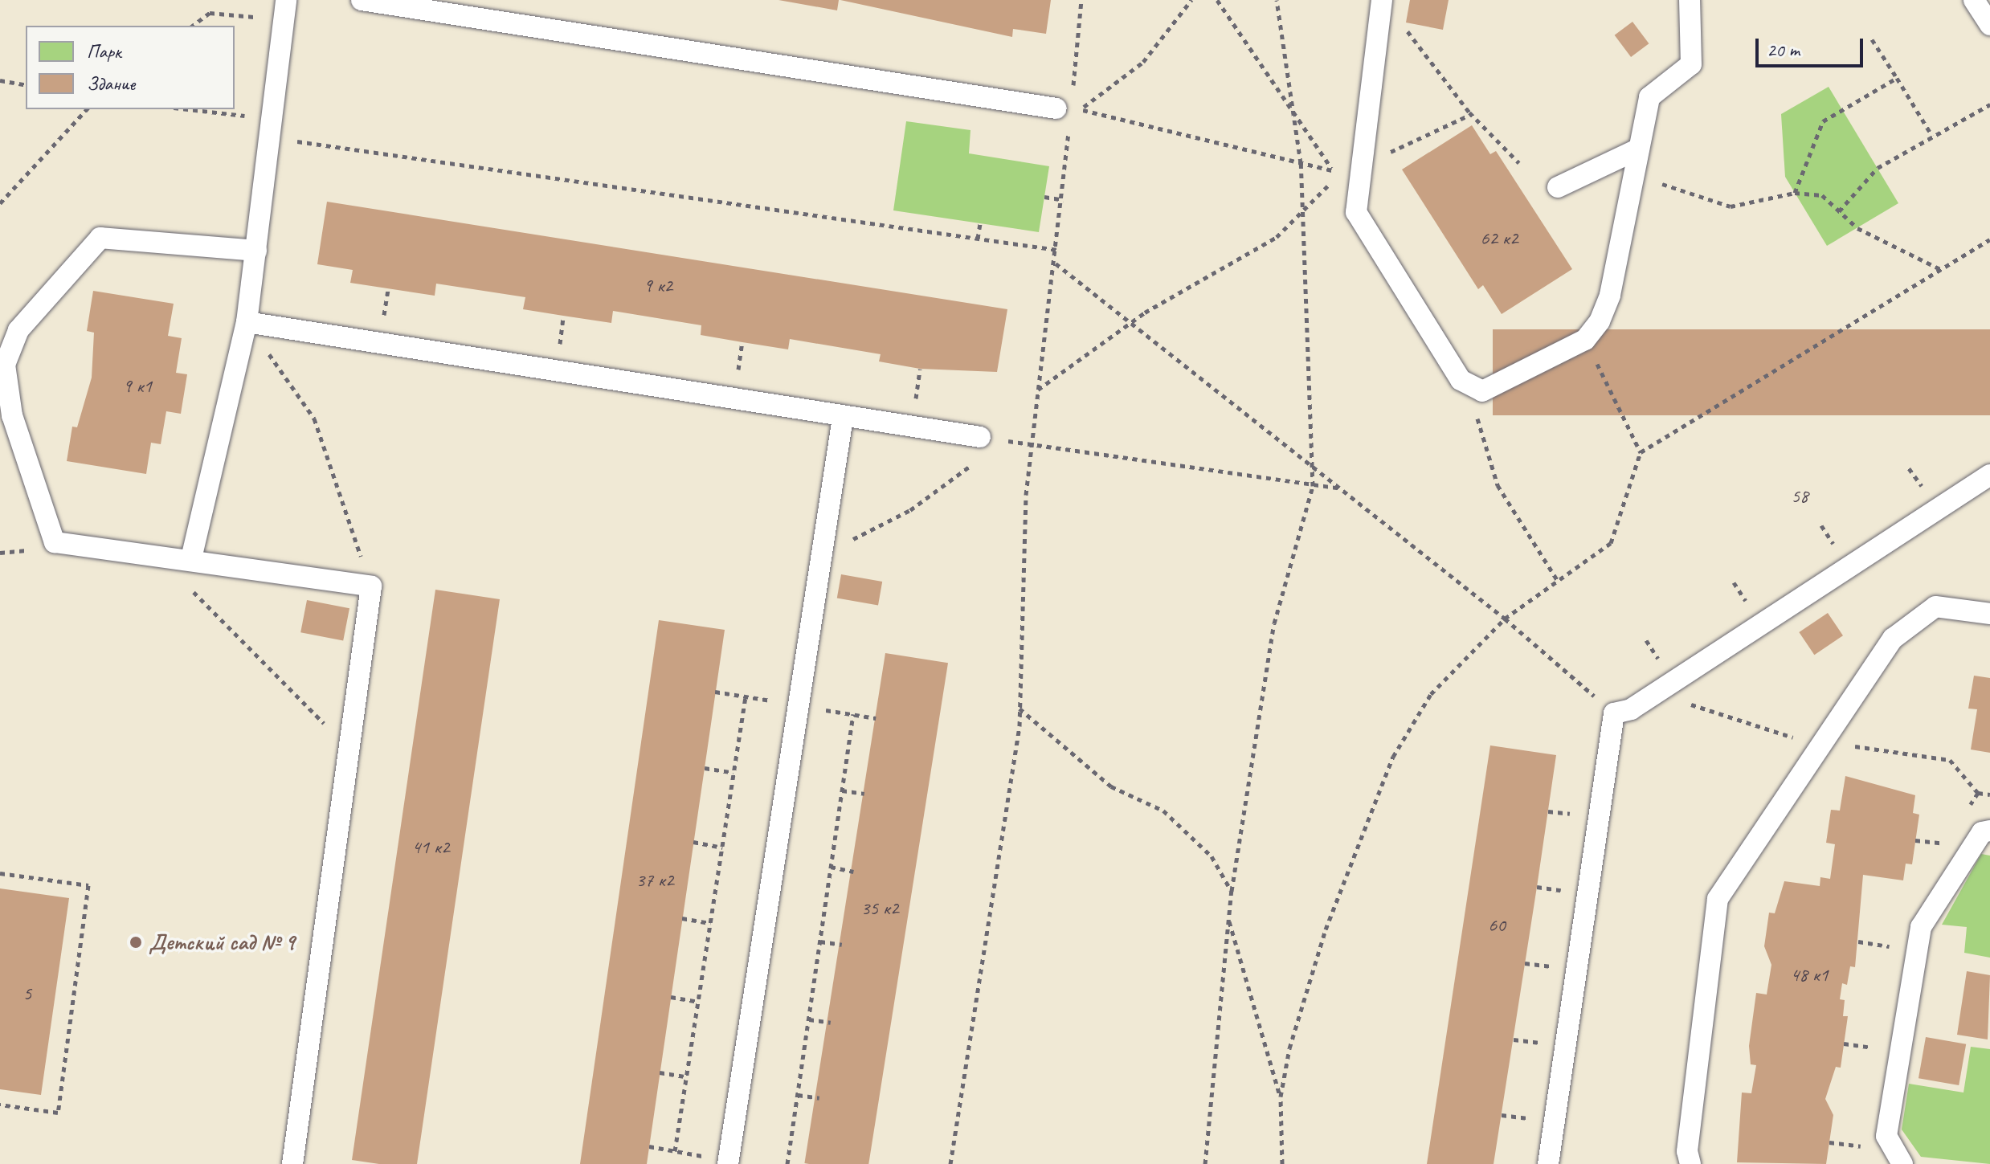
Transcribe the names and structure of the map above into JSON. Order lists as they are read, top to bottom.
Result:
{
  "places": ["Детский сад № 9"],
  "house_numbers": [
    "62 к2",
    "9 к2",
    "9 к1",
    "58",
    "41 к2",
    "37 к2",
    "35 к2",
    "60",
    "48 к1",
    "5"
  ],
  "legend": ["Парк", "Здание"],
  "scale_bar": "20 m"
}
